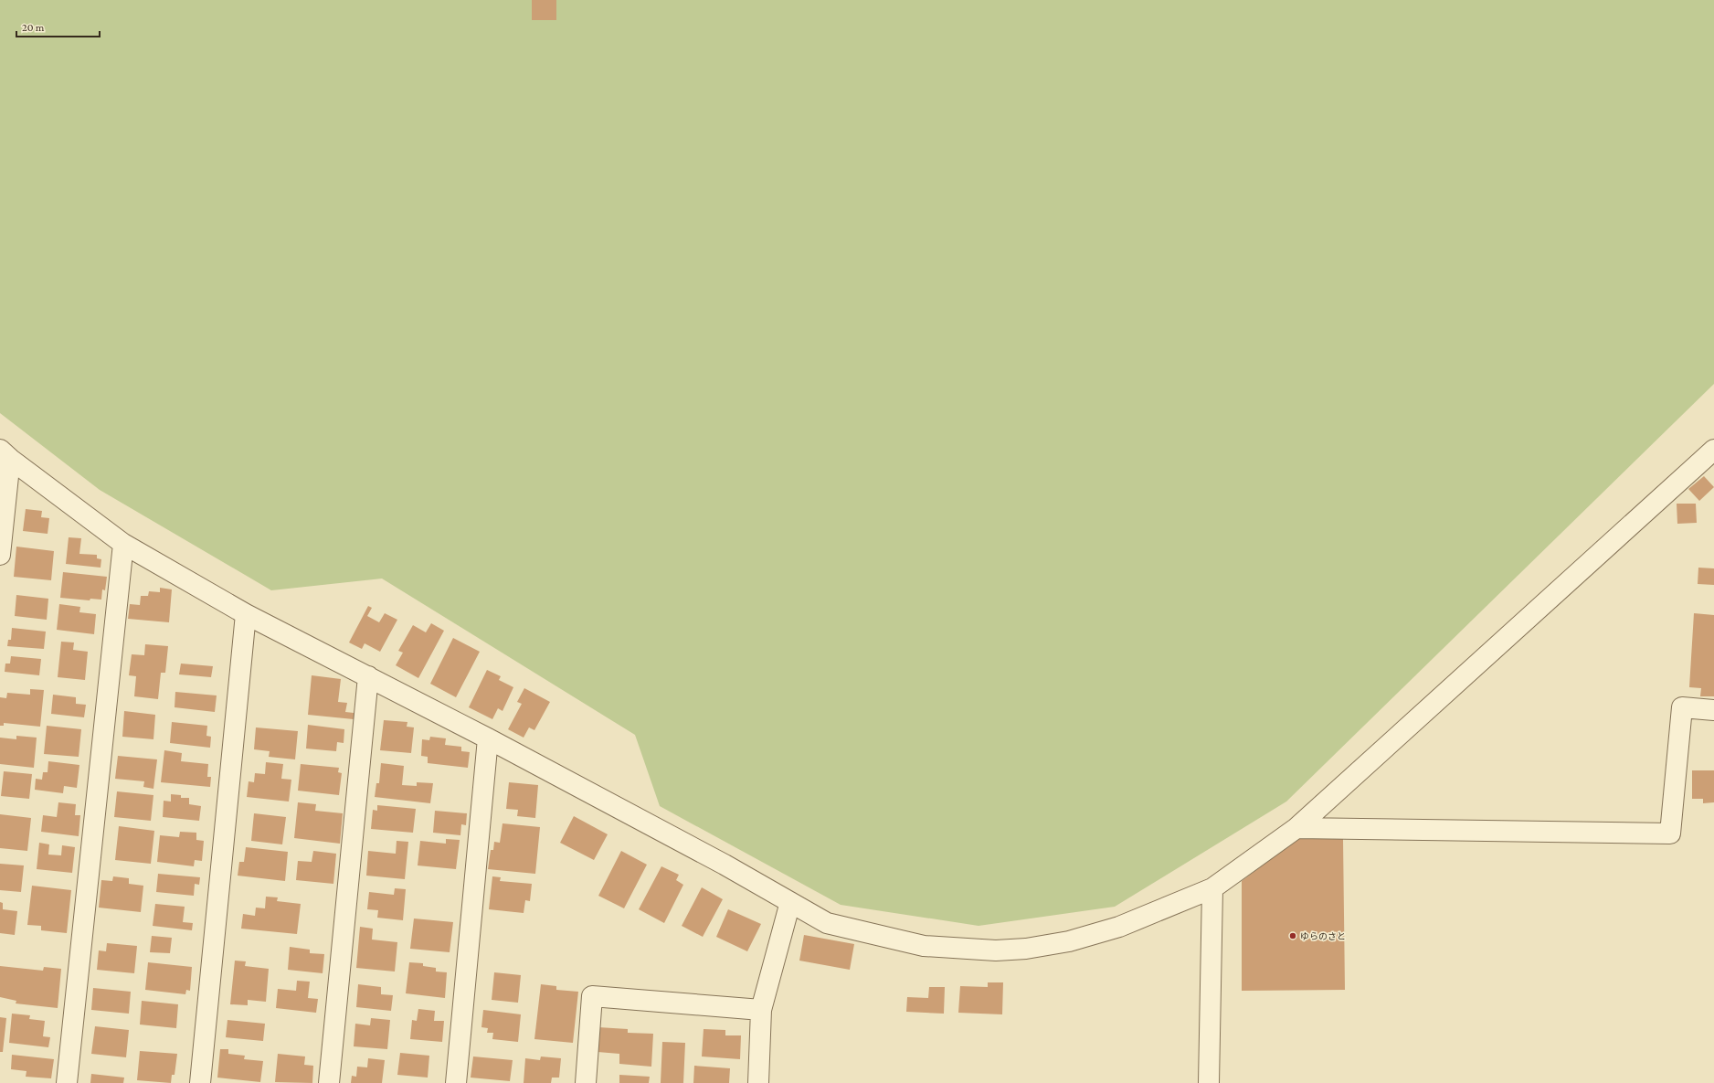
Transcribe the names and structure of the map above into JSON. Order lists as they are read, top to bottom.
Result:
{
  "places": ["ゆらのさと"],
  "scale_bar": "20 m"
}
